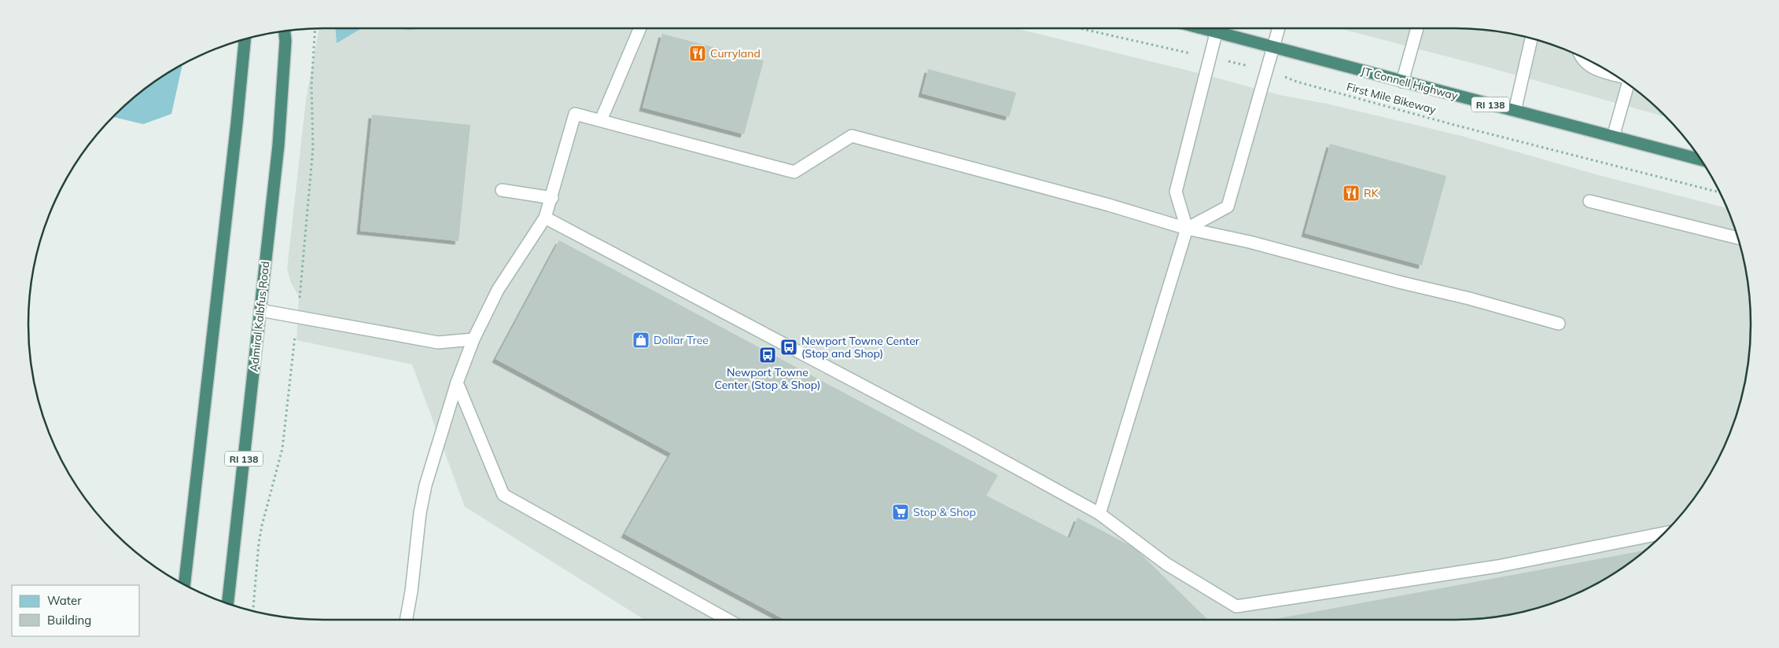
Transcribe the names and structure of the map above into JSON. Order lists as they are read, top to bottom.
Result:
{
  "streets": {
    "highway": ["JT Connell Highway", "RI 138", "Admiral Kalbfus Road"],
    "path": ["First Mile Bikeway"]
  },
  "crossings": [
    ["RI 138", "Admiral Kalbfus Road"]
  ],
  "places": {
    "restaurant": ["Curryland", "RK"],
    "shop": ["Dollar Tree"],
    "bus stop": ["Newport Towne Center (Stop and Shop)", "Newport Towne Center (Stop & Shop)"],
    "supermarket": ["Stop & Shop"]
  },
  "legend": ["Water", "Building"]
}
